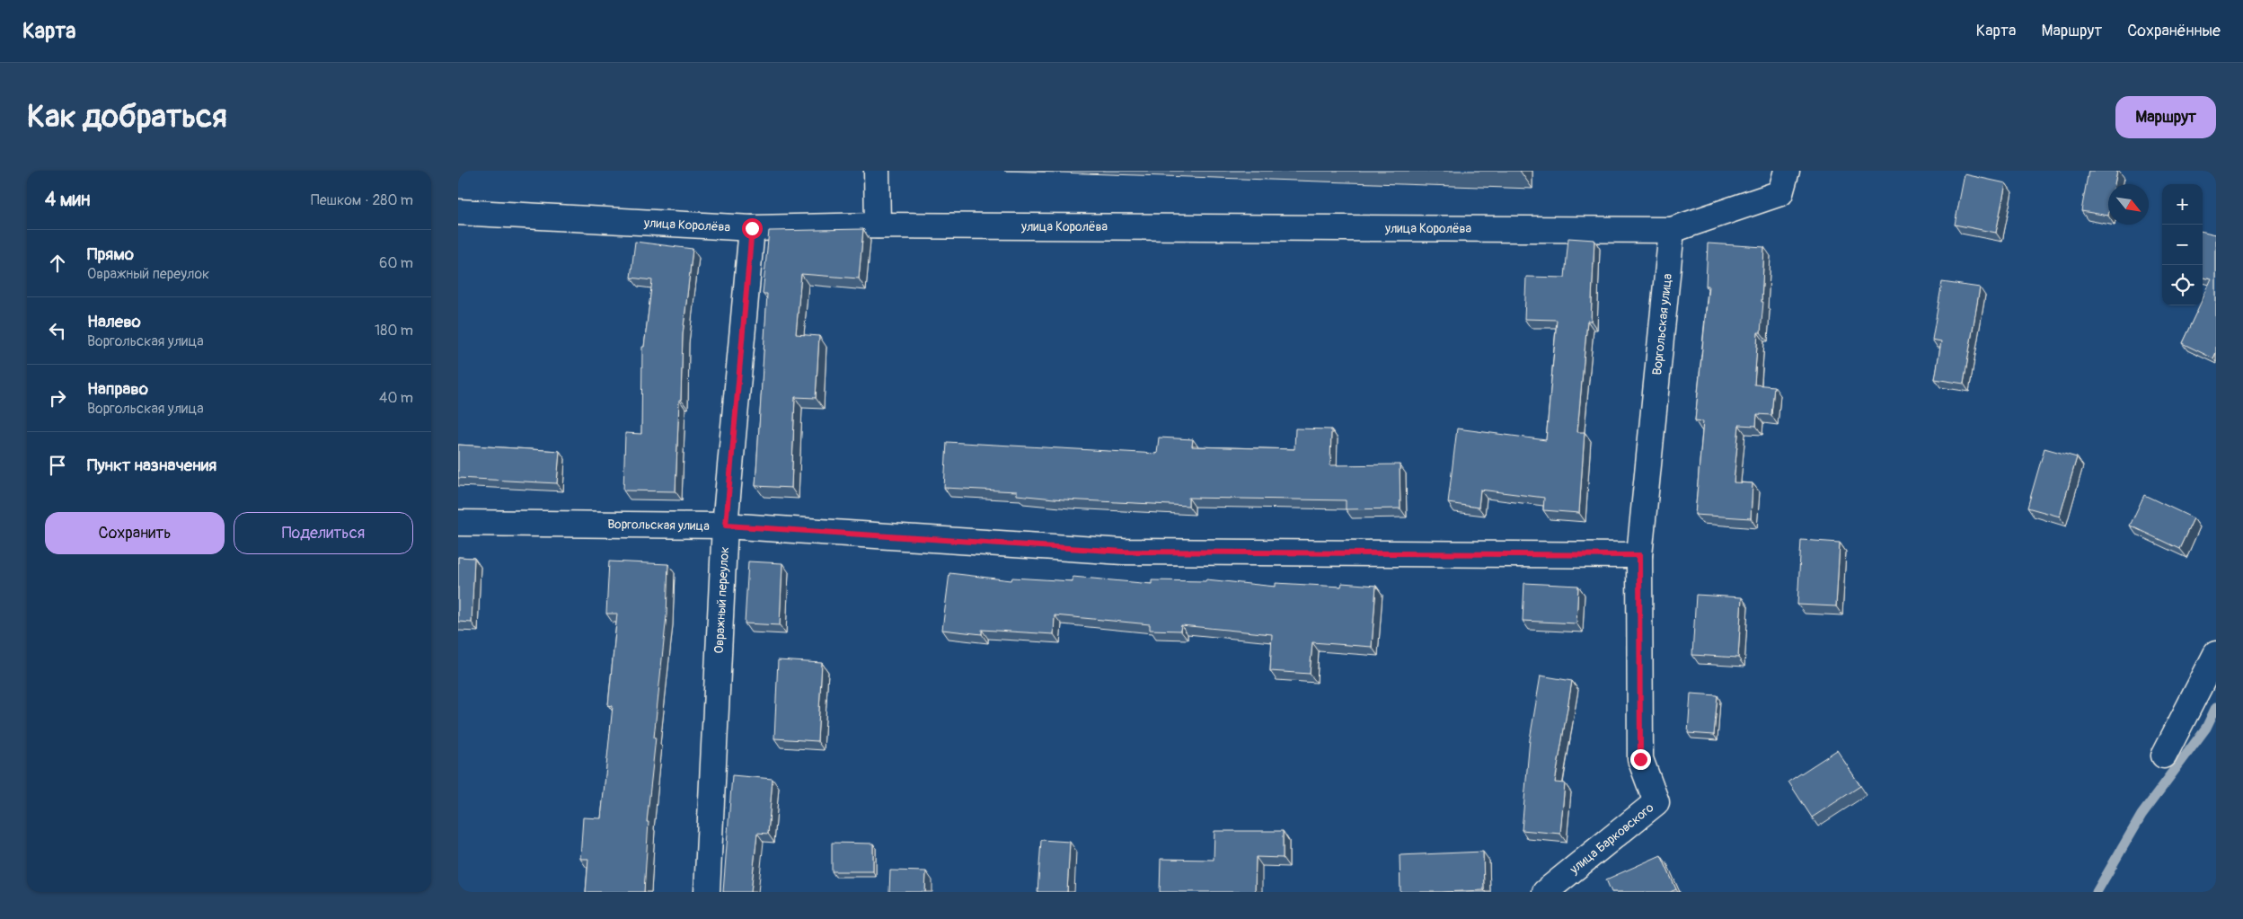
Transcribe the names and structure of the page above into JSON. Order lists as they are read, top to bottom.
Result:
{
  "streets": {
    "street": [
      "улица Королёва",
      "Воргольская улица",
      "Овражный переулок",
      "улица Барковского"
    ]
  },
  "crossings": [
    ["улица Королёва", "Воргольская улица"],
    ["улица Королёва", "Овражный переулок"],
    ["Воргольская улица", "Овражный переулок"],
    ["Воргольская улица", "улица Барковского"]
  ],
  "north": "bottom right",
  "page": {
    "header": "Карта",
    "nav": ["Карта", "Маршрут", "Сохранённые"],
    "buttons": [
      "Маршрут",
      ["Сохранить", "Поделиться"]
    ],
    "title": "Как добраться",
    "heading": ["4 мин", "Пешком · 280 m"],
    "map_buttons": ["+", "−"],
    "list": [
      ["Прямо", "Овражный переулок", "60 m"],
      ["Налево", "Воргольская улица", "180 m"],
      ["Направо", "Воргольская улица", "40 m"],
      "Пункт назначения"
    ]
  }
}
